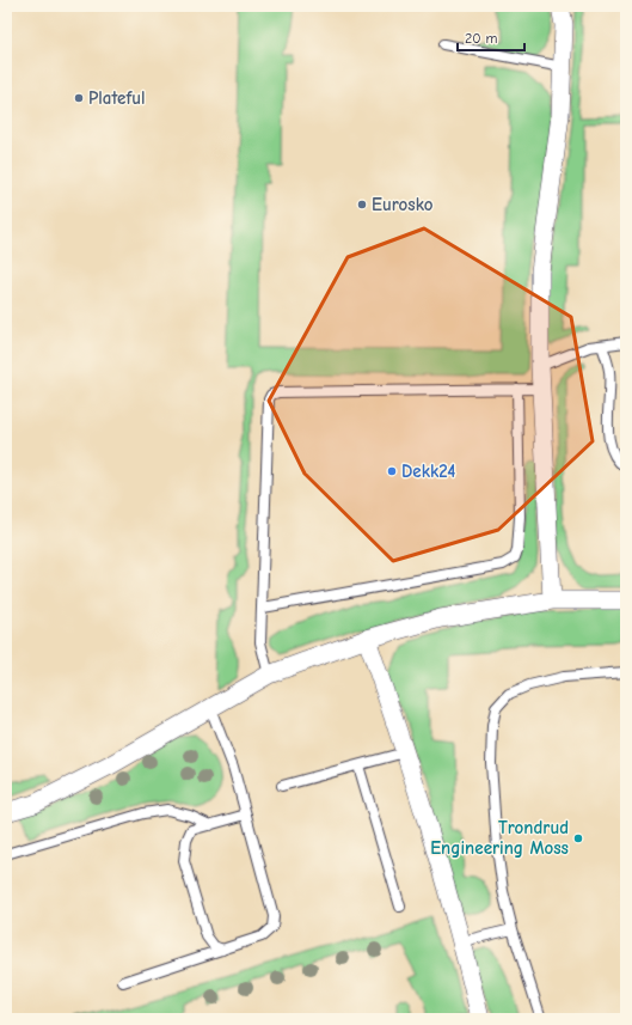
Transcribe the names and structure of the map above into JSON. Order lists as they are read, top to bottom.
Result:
{
  "places": [
    "Plateful",
    "Eurosko",
    "Dekk24",
    "Trondrud Engineering Moss"
  ],
  "scale_bar": "20 m"
}
